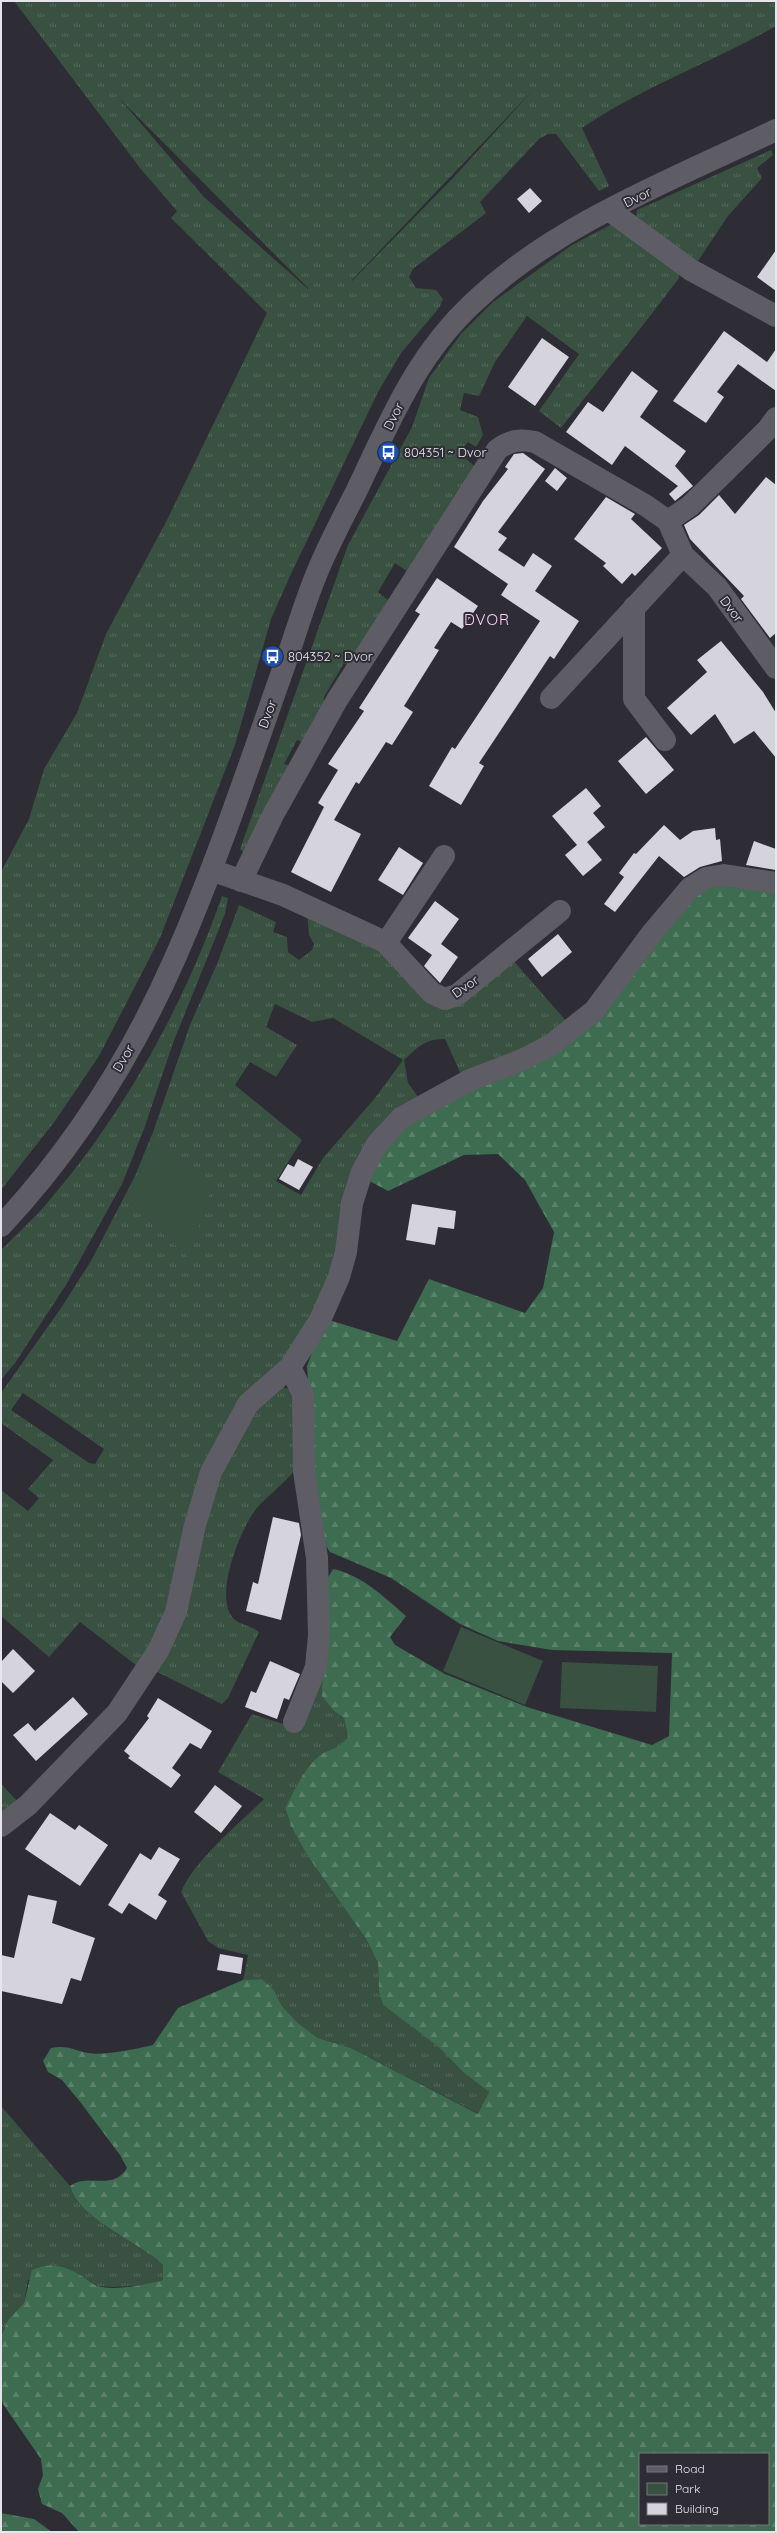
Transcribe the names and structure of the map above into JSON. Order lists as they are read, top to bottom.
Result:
{
  "streets": {
    "street": ["Dvor"]
  },
  "districts": ["DVOR"],
  "places": {
    "bus stop": ["804351 ~ Dvor", "804352 ~ Dvor"]
  },
  "legend": ["Road", "Park", "Building"]
}
